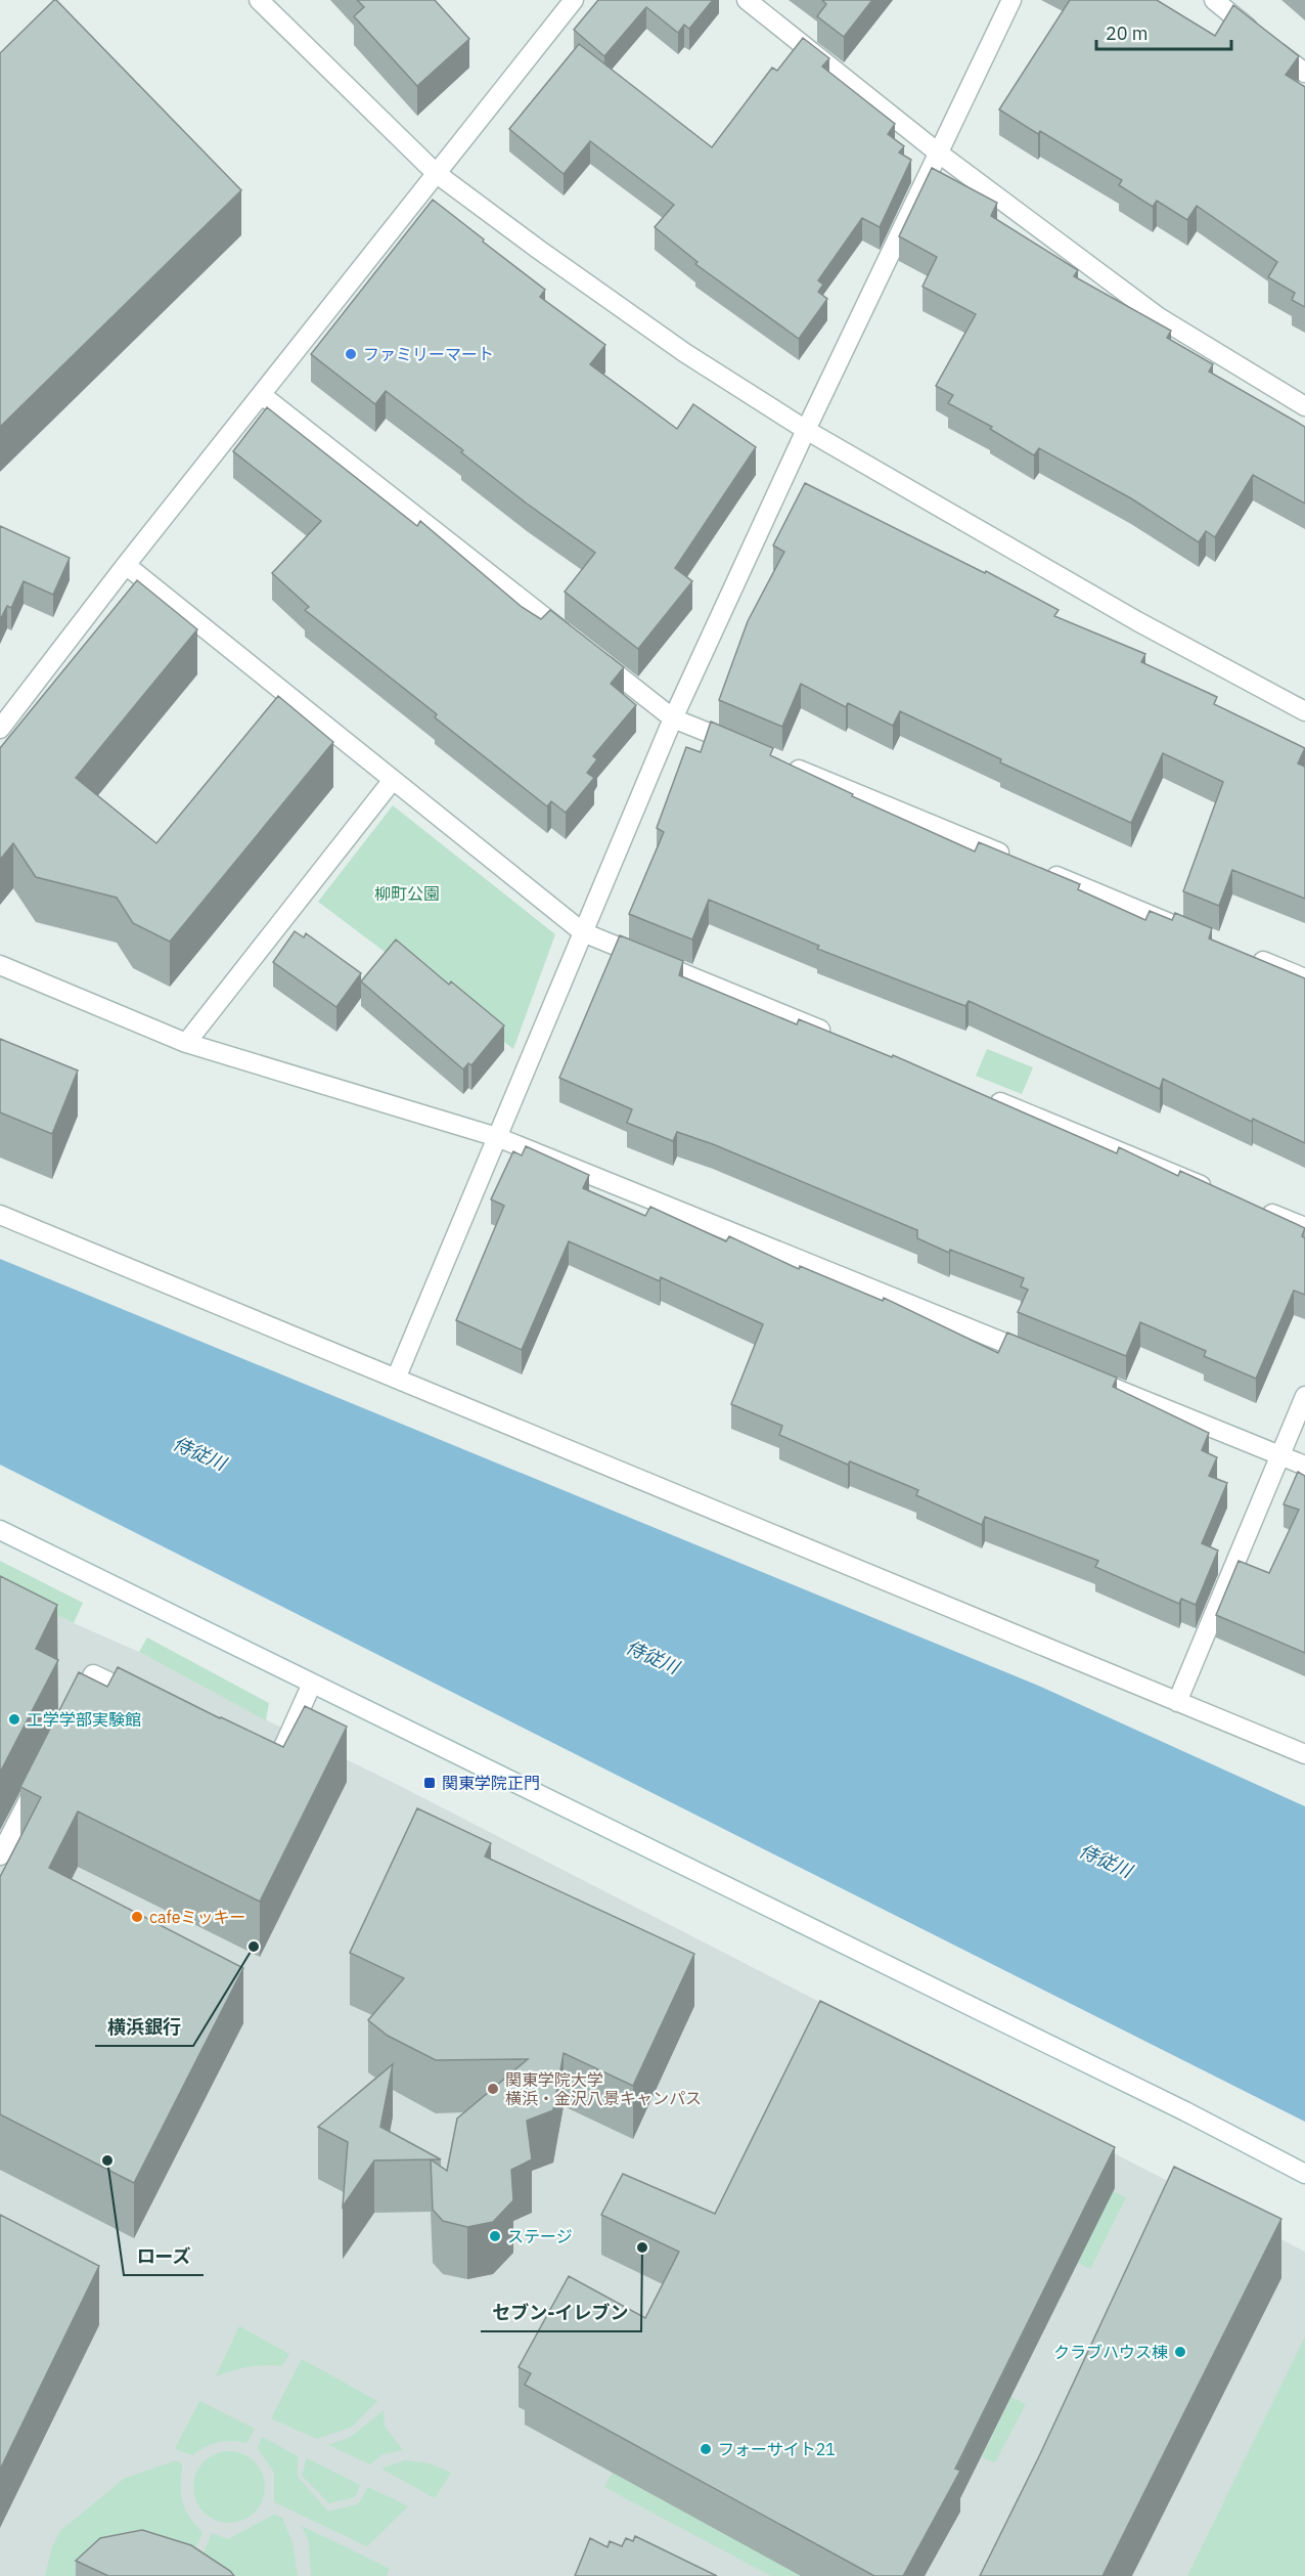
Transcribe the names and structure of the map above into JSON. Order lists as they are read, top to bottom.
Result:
{
  "water": ["侍従川"],
  "parks": ["柳町公園"],
  "places": {
    "other": [
      "ファミリーマート",
      "工学学部実験館",
      "cafeミッキー",
      "横浜銀行",
      "関東学院大学 横浜・金沢八景キャンパス",
      "ローズ",
      "ステージ",
      "セブン-イレブン",
      "クラブハウス棟",
      "フォーサイト21"
    ],
    "transit": ["関東学院正門"]
  },
  "scale_bar": "20 m"
}
